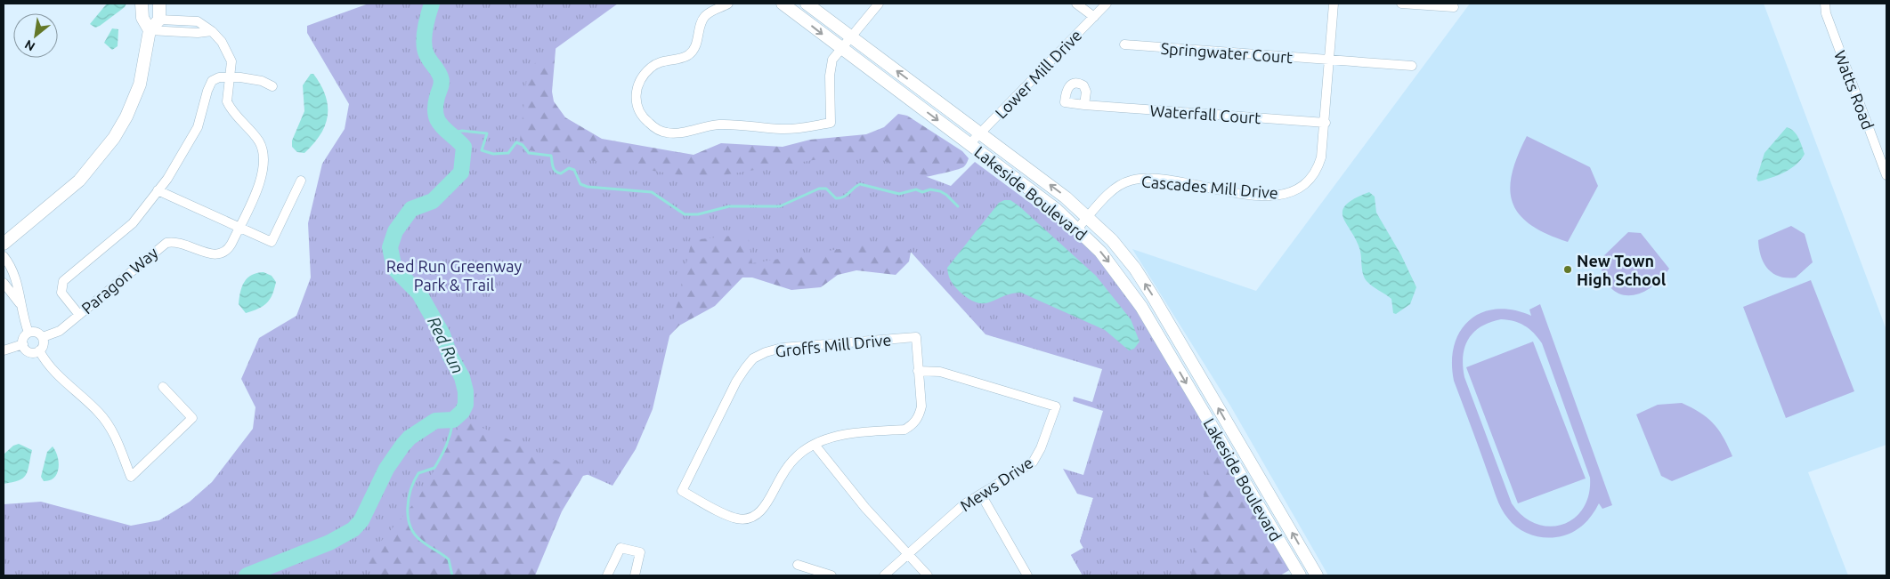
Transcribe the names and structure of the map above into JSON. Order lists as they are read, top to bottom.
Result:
{
  "streets": {
    "main road": ["Lakeside Boulevard"],
    "street": [
      "Springwater Court",
      "Lower Mill Drive",
      "Watts Road",
      "Waterfall Court",
      "Cascades Mill Drive",
      "Paragon Way",
      "Groffs Mill Drive",
      "Mews Drive"
    ]
  },
  "crossings": [
    ["Springwater Court", "Cascades Mill Drive"],
    ["Lower Mill Drive", "Lakeside Boulevard"],
    ["Waterfall Court", "Cascades Mill Drive"],
    ["Cascades Mill Drive", "Lakeside Boulevard"],
    ["Groffs Mill Drive", "Mews Drive"]
  ],
  "water": ["Red Run"],
  "parks": ["Red Run Greenway Park & Trail"],
  "places": ["New Town High School"],
  "north": "bottom left"
}
